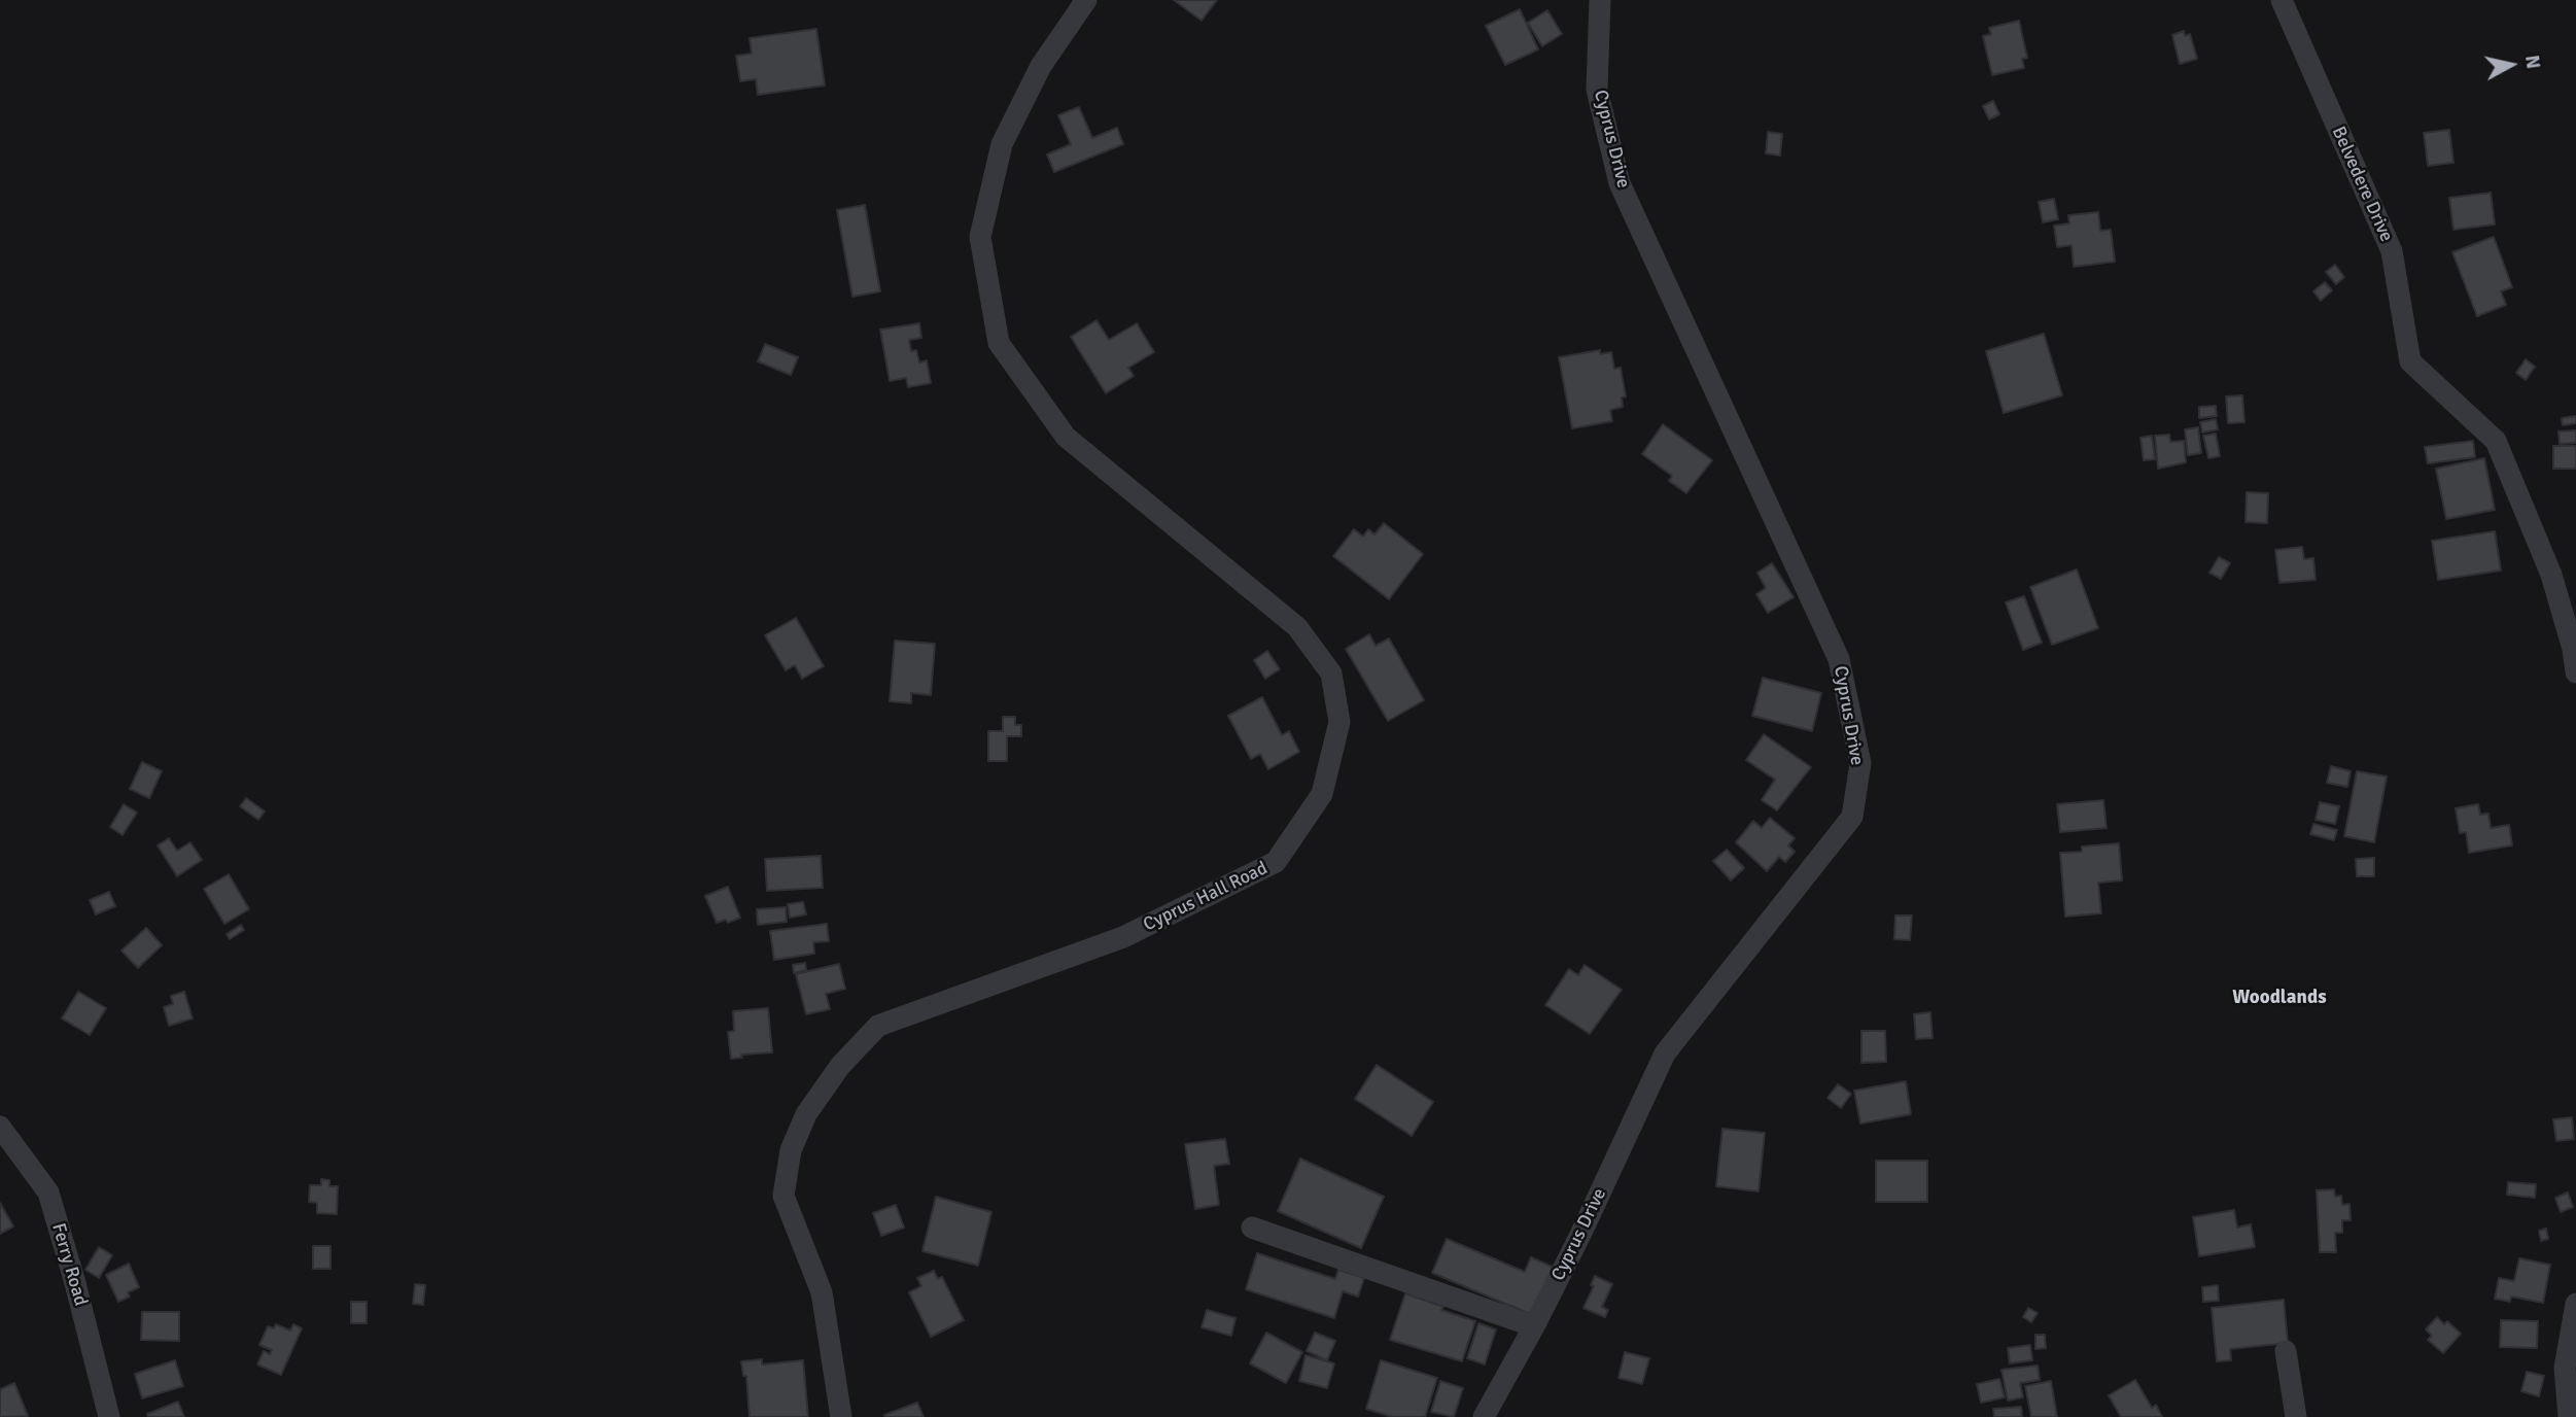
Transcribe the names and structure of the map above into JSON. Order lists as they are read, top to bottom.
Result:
{
  "streets": {
    "street": [
      "Cyprus Drive",
      "Belvedere Drive",
      "Cyprus Hall Road",
      "Ferry Road"
    ]
  },
  "districts": ["Woodlands"],
  "north": "right"
}
